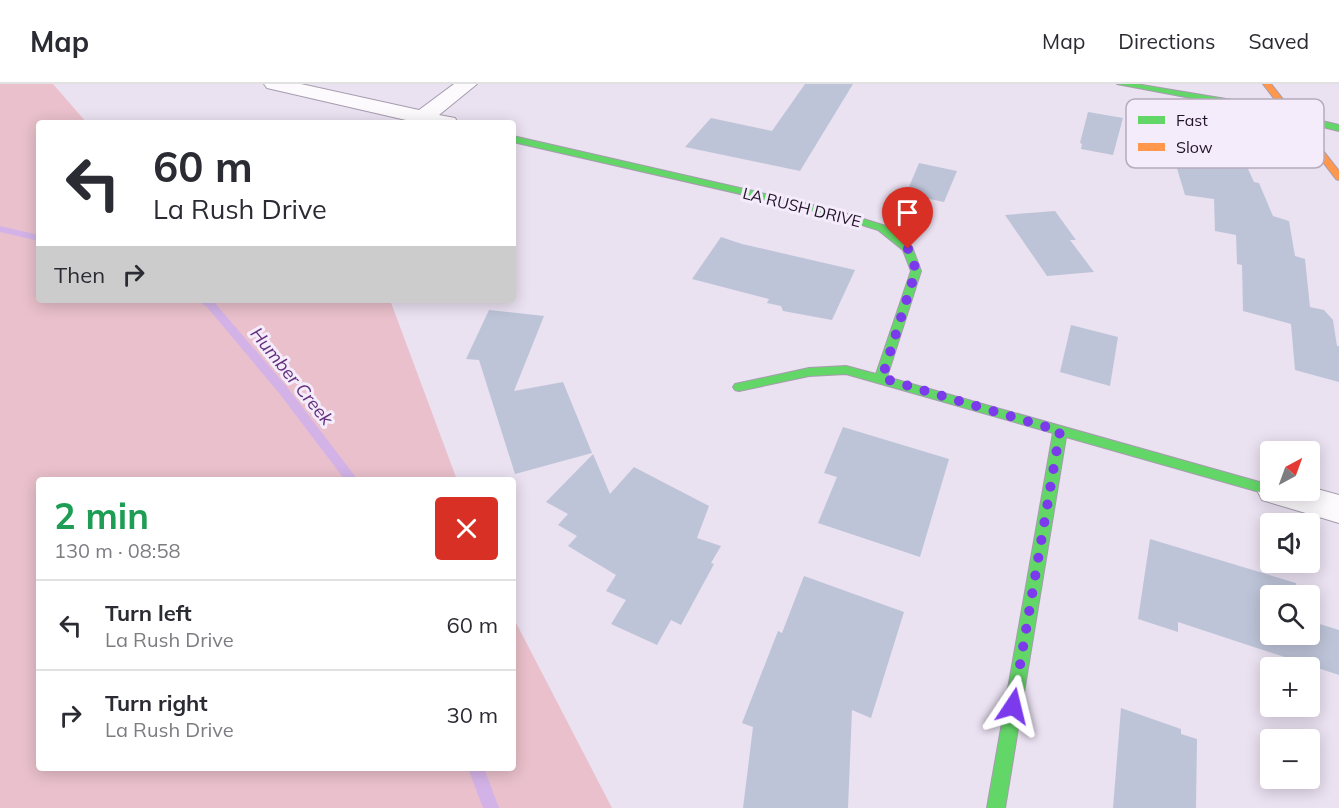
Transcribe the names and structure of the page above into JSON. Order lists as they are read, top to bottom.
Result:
{
  "streets": {
    "street": ["LA RUSH DRIVE"]
  },
  "water": ["Humber Creek"],
  "legend": ["Fast", "Slow"],
  "north": "top right",
  "page": {
    "header": "Map",
    "nav": ["Map", "Directions", "Saved"],
    "turn": ["60 m", "La Rush Drive"],
    "then": "Then",
    "map_buttons": ["+", "−"],
    "heading": ["2 min", "130 m · 08:58"],
    "list": [
      {
        "name": "Turn left",
        "note": "La Rush Drive",
        "value": "60 m"
      },
      {
        "name": "Turn right",
        "note": "La Rush Drive",
        "value": "30 m"
      }
    ]
  }
}
